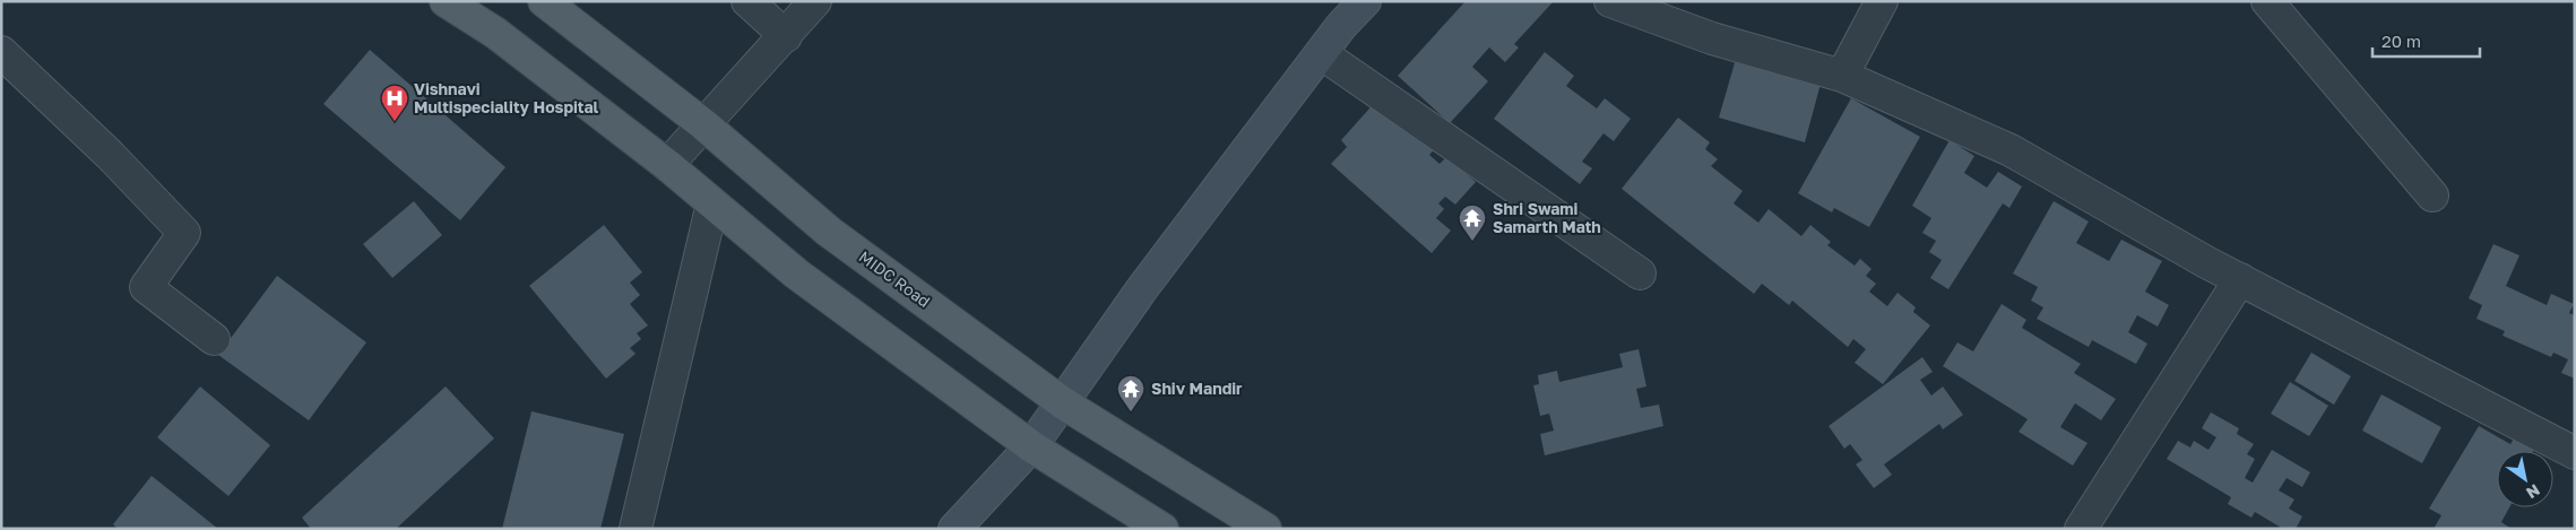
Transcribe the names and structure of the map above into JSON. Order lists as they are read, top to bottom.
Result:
{
  "streets": {
    "main road": ["MIDC Road"]
  },
  "places": {
    "hospital": ["Vishnavi Multispeciality Hospital"],
    "temple": ["Shri Swami Samarth Math", "Shiv Mandir"]
  },
  "scale_bar": "20 m",
  "north": "bottom right"
}
